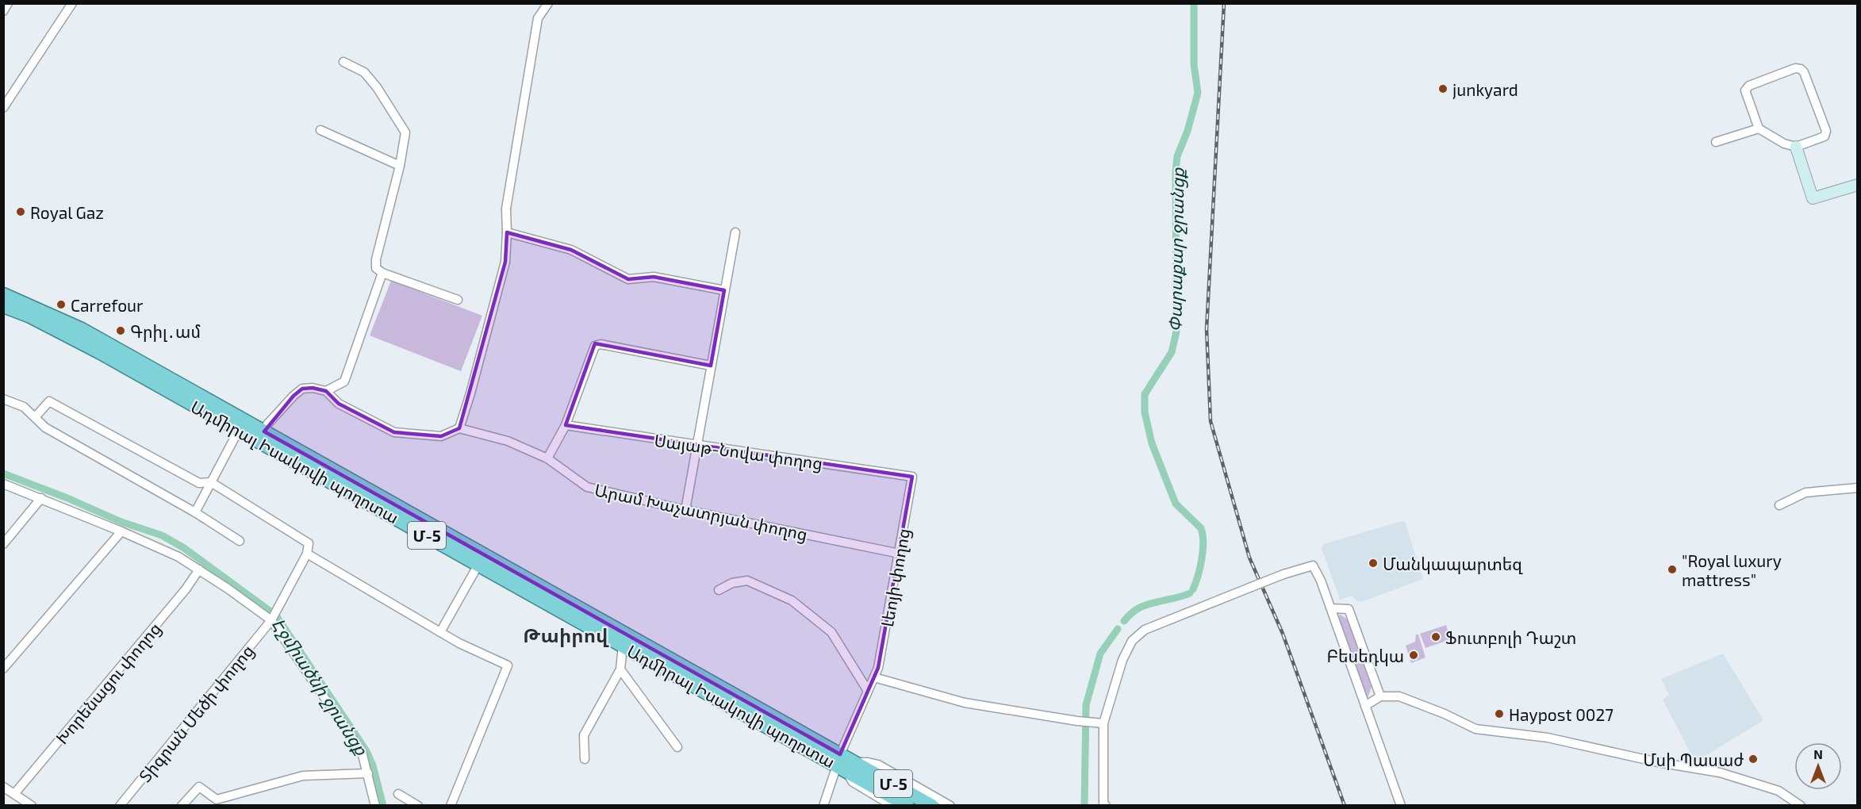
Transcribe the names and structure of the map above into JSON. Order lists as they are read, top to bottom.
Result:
{
  "streets": {
    "highway": ["Ադմիրալ Իսակովի պողոտա", "Մ-5"],
    "street": [
      "Սայաթ-Նովա փողոց",
      "Արամ Խաչատրյան փողոց",
      "Լեոյի փողոց",
      "Խորենացու փողոց",
      "Տիգրան Մեծի փողոց"
    ]
  },
  "crossings": [
    ["Սայաթ-Նովա փողոց", "Լեոյի փողոց"],
    ["Ադմիրալ Իսակովի պողոտա", "Լեոյի փողոց"],
    ["Արամ Խաչատրյան փողոց", "Լեոյի փողոց"]
  ],
  "districts": ["Թաիրով"],
  "water": ["Փարաքար ջրանցք", "Էջմիածնի ջրանցք"],
  "places": [
    "junkyard",
    "Royal Gaz",
    "Carrefour",
    "Գրիլ․ամ",
    "Մանկապարտեզ",
    "\"Royal luxury mattress\"",
    "Ֆուտբոլի Դաշտ",
    "Բեսեդկա",
    "Haypost 0027",
    "Մսի Պասաժ"
  ],
  "north": "top"
}
